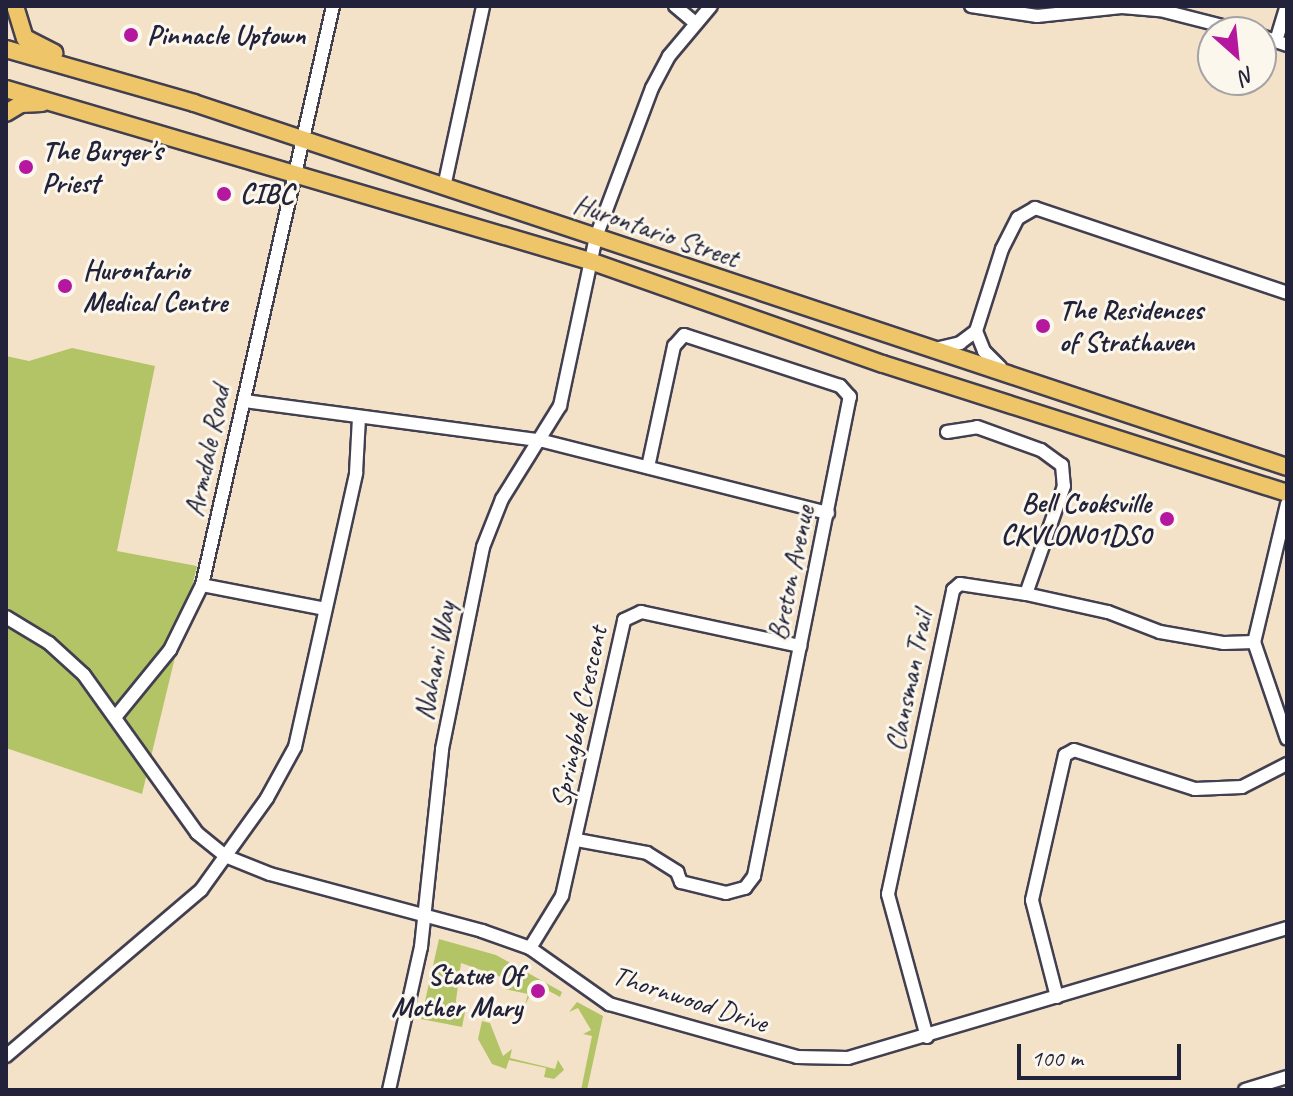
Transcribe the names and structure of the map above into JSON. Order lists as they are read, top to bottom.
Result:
{
  "streets": {
    "main road": ["Hurontario Street"],
    "street": [
      "Armdale Road",
      "Breton Avenue",
      "Nahani Way",
      "Clansman Trail",
      "Springbok Crescent",
      "Thornwood Drive"
    ]
  },
  "crossings": [
    ["Hurontario Street", "Armdale Road"],
    ["Hurontario Street", "Nahani Way"],
    ["Armdale Road", "Thornwood Drive"],
    ["Breton Avenue", "Springbok Crescent"],
    ["Nahani Way", "Thornwood Drive"],
    ["Clansman Trail", "Thornwood Drive"],
    ["Springbok Crescent", "Thornwood Drive"]
  ],
  "places": [
    "Pinnacle Uptown",
    "The Burger's Priest",
    "CIBC",
    "Hurontario Medical Centre",
    "The Residences of Strathaven",
    "Bell Cooksville CKVLON01DS0",
    "Statue Of Mother Mary"
  ],
  "scale_bar": "100 m",
  "north": "bottom right"
}
